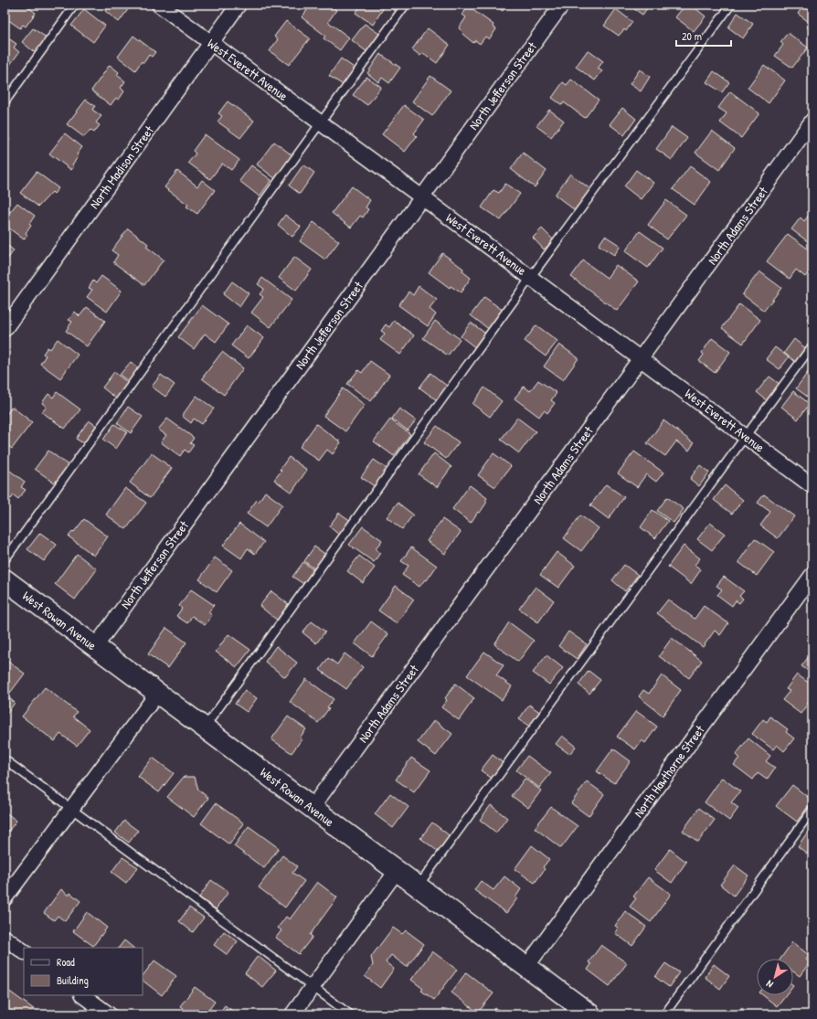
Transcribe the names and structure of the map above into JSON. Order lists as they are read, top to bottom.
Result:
{
  "streets": {
    "street": [
      "West Everett Avenue",
      "North Jefferson Street",
      "North Madison Street",
      "North Adams Street",
      "West Rowan Avenue",
      "North Hawthorne Street"
    ]
  },
  "crossings": [
    ["West Everett Avenue", "North Jefferson Street"],
    ["West Everett Avenue", "North Madison Street"],
    ["West Everett Avenue", "North Adams Street"],
    ["North Jefferson Street", "West Rowan Avenue"],
    ["North Adams Street", "West Rowan Avenue"],
    ["West Rowan Avenue", "North Hawthorne Street"]
  ],
  "legend": ["Road", "Building"],
  "scale_bar": "20 m",
  "north": "bottom left"
}
